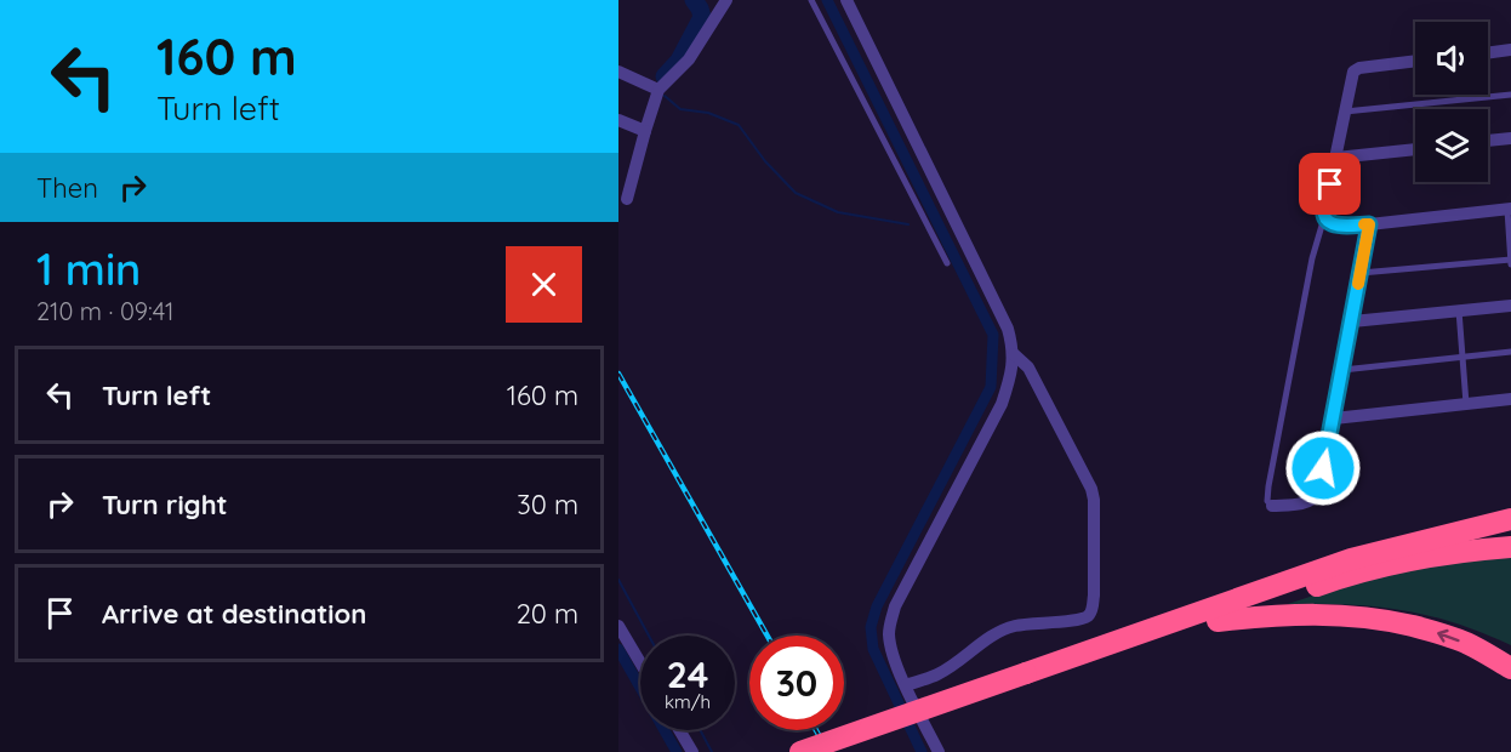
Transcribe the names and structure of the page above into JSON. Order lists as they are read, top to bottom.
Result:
{
  "page": {
    "turn": ["160 m", "Turn left"],
    "then": "Then",
    "heading": ["1 min", "210 m · 09:41"],
    "list": [
      {
        "name": "Turn left",
        "value": "160 m"
      },
      {
        "name": "Turn right",
        "value": "30 m"
      },
      {
        "name": "Arrive at destination",
        "value": "20 m"
      }
    ],
    "speed": "24 km/h",
    "limit": "30"
  }
}
